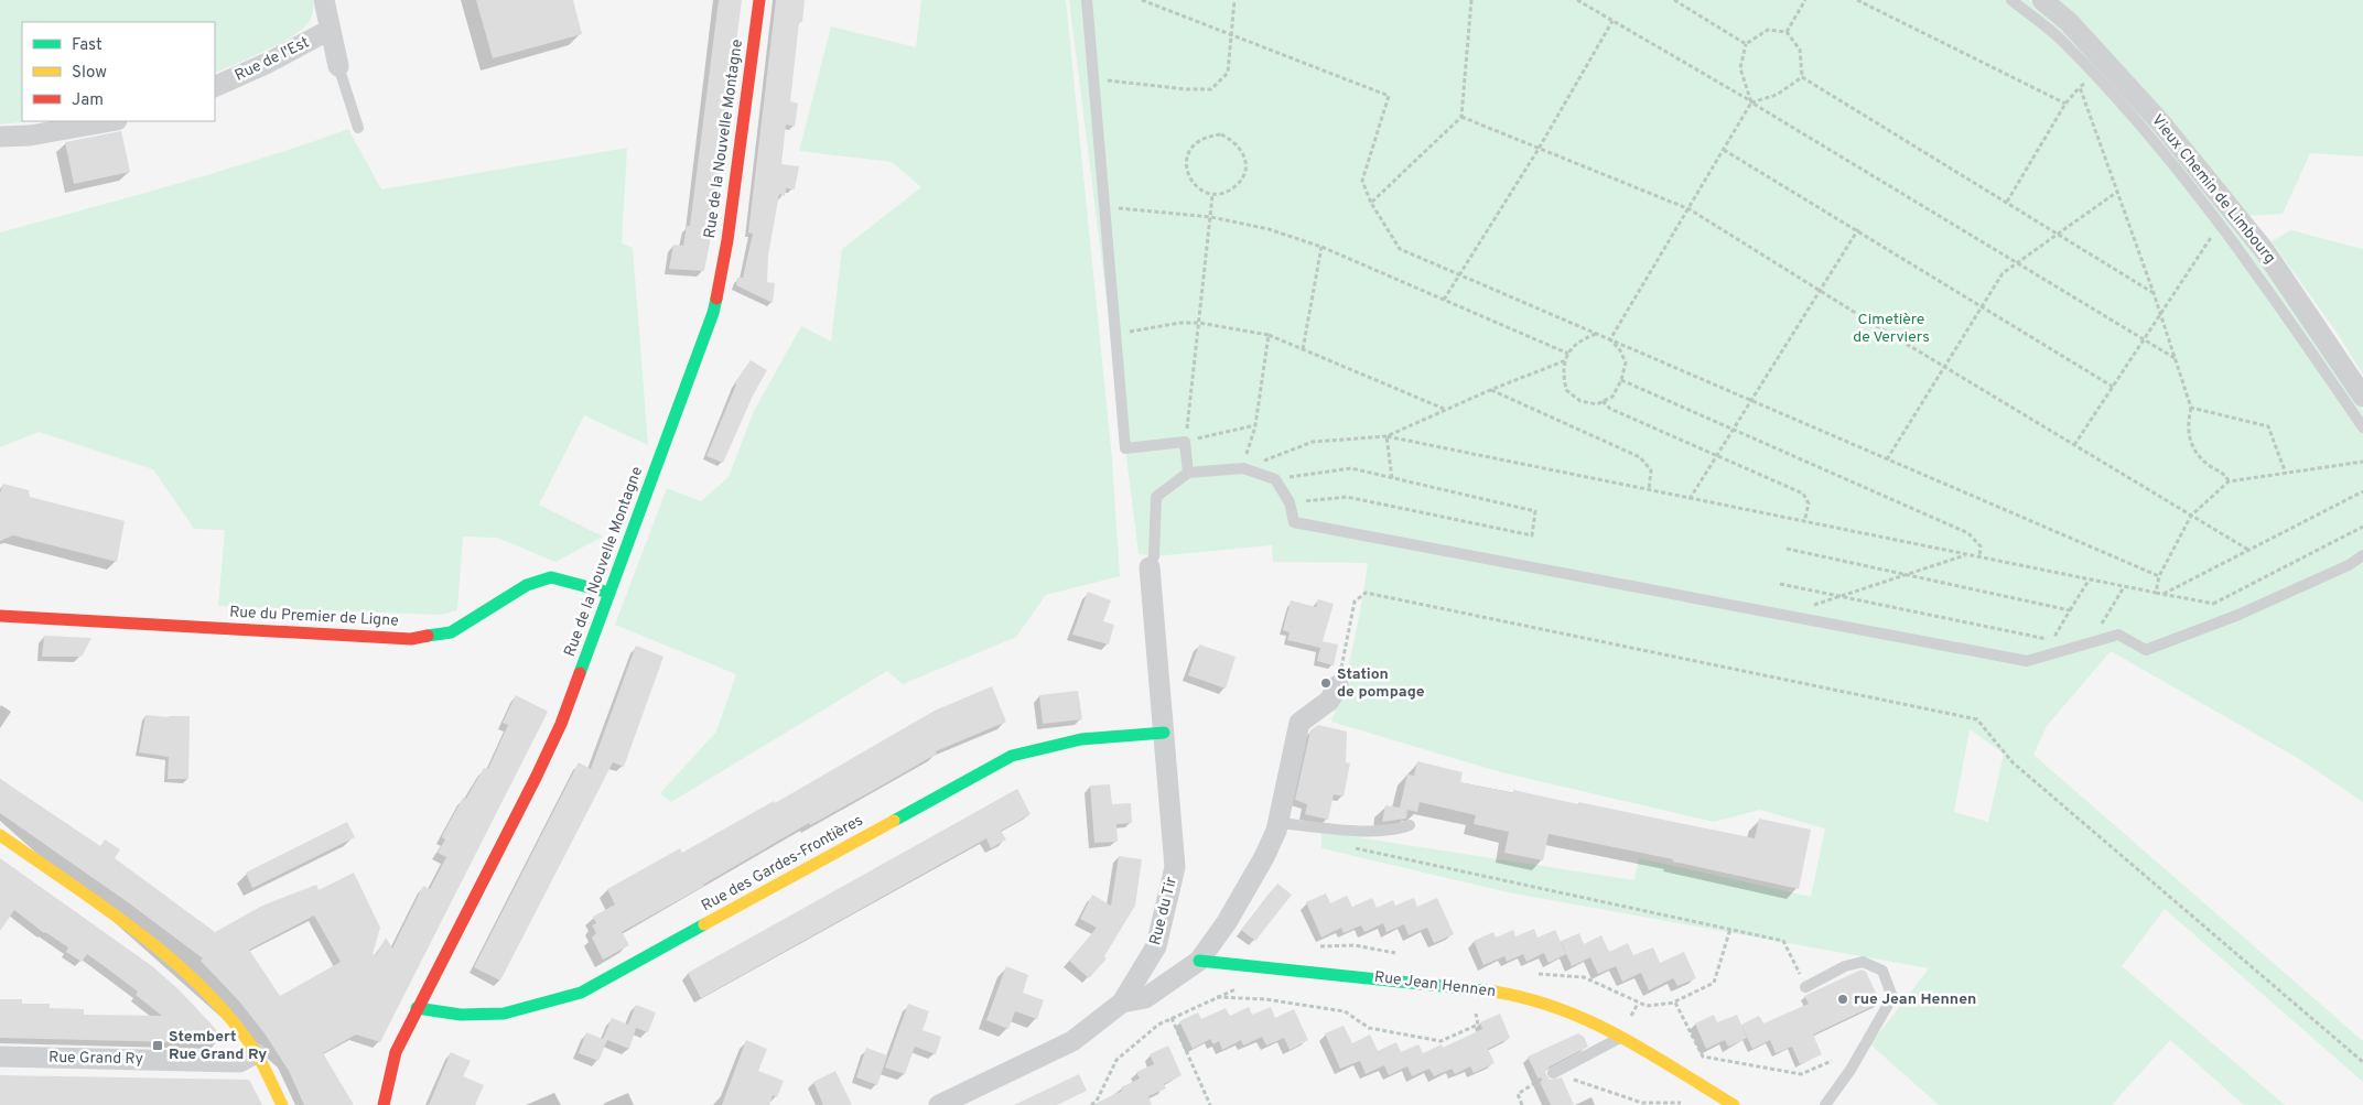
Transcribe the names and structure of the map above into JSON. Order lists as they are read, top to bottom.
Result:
{
  "streets": {
    "street": [
      "Rue de l'Est",
      "Rue de la Nouvelle Montagne",
      "Vieux Chemin de Limbourg",
      "Rue du Premier de Ligne",
      "Rue des Gardes-Frontières",
      "Rue du Tir",
      "Rue Jean Hennen",
      "Rue Grand Ry"
    ]
  },
  "crossings": [
    ["Rue de la Nouvelle Montagne", "Rue du Premier de Ligne"],
    ["Rue de la Nouvelle Montagne", "Rue des Gardes-Frontières"],
    ["Rue des Gardes-Frontières", "Rue du Tir"]
  ],
  "parks": ["Cimetière de Verviers"],
  "places": {
    "other": ["Station de pompage", "rue Jean Hennen"],
    "transit": ["Stembert Rue Grand Ry"]
  },
  "legend": ["Fast", "Slow", "Jam"]
}
